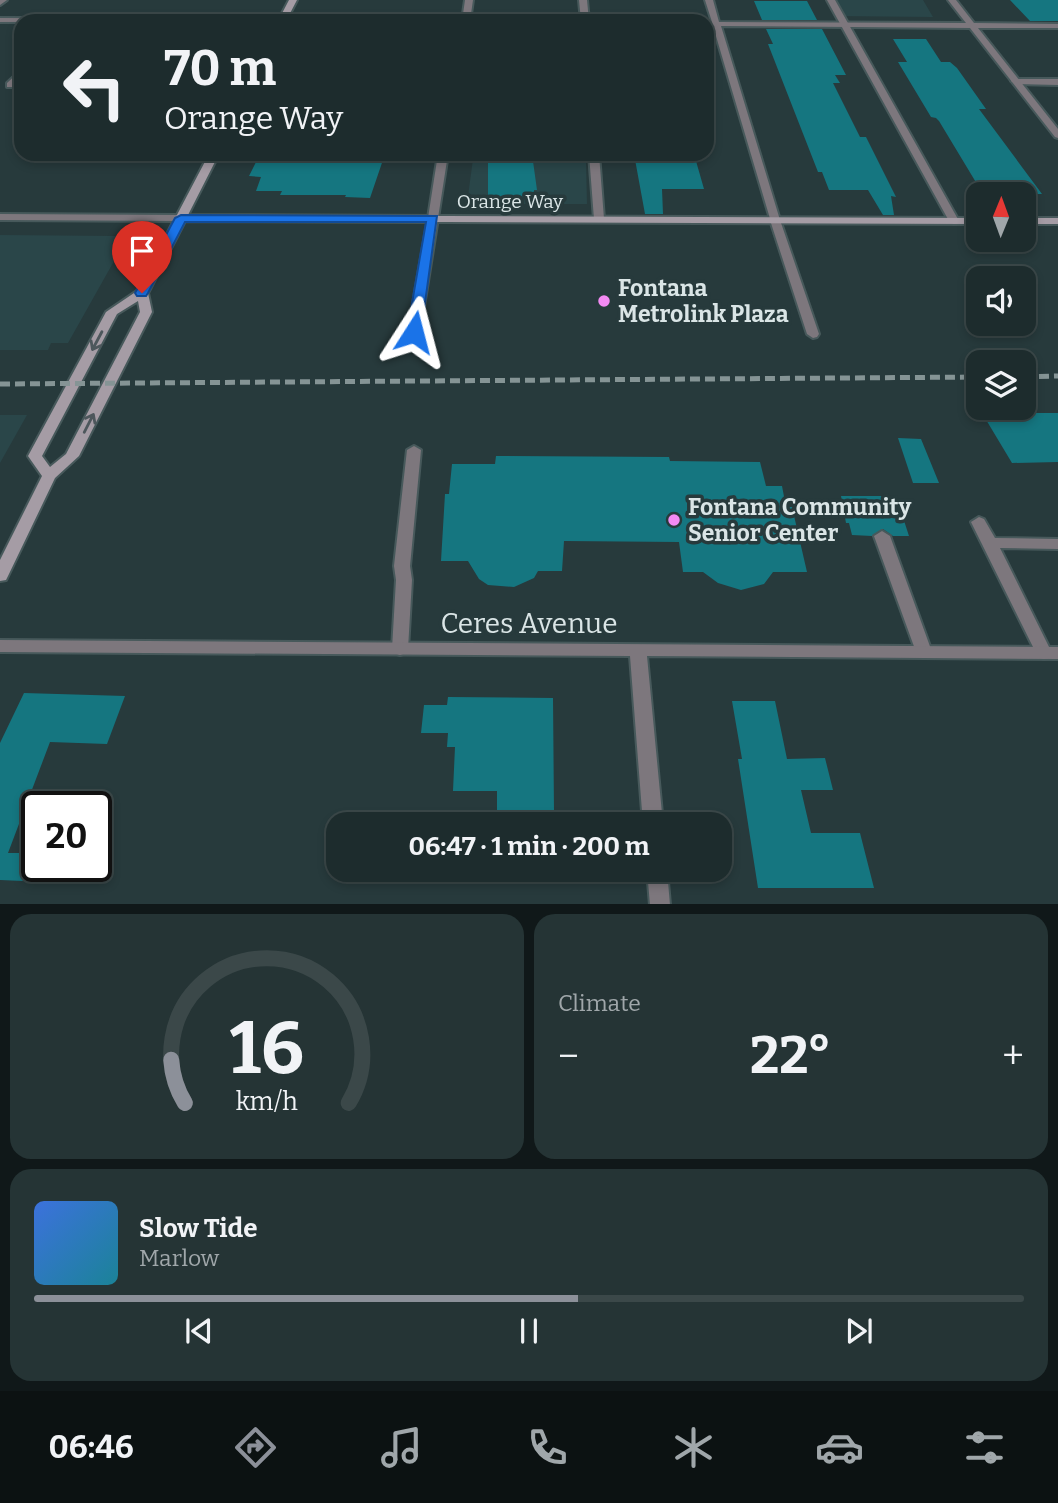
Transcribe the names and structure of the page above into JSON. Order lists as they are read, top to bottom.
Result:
{
  "streets": {
    "street": ["Orange Way", "Ceres Avenue"]
  },
  "places": ["Fontana Metrolink Plaza", "Fontana Community Senior Center"],
  "north": "top",
  "page": {
    "turn": ["70 m", "Orange Way"],
    "limit": "20",
    "trip": "06:47 · 1 min · 200 m",
    "tile": "Climate",
    "heat": ["−", "22°", "+"],
    "song": ["Slow Tide", "Marlow"],
    "tabs": "06:46",
    "gauge": ["16", "km/h"]
  }
}
